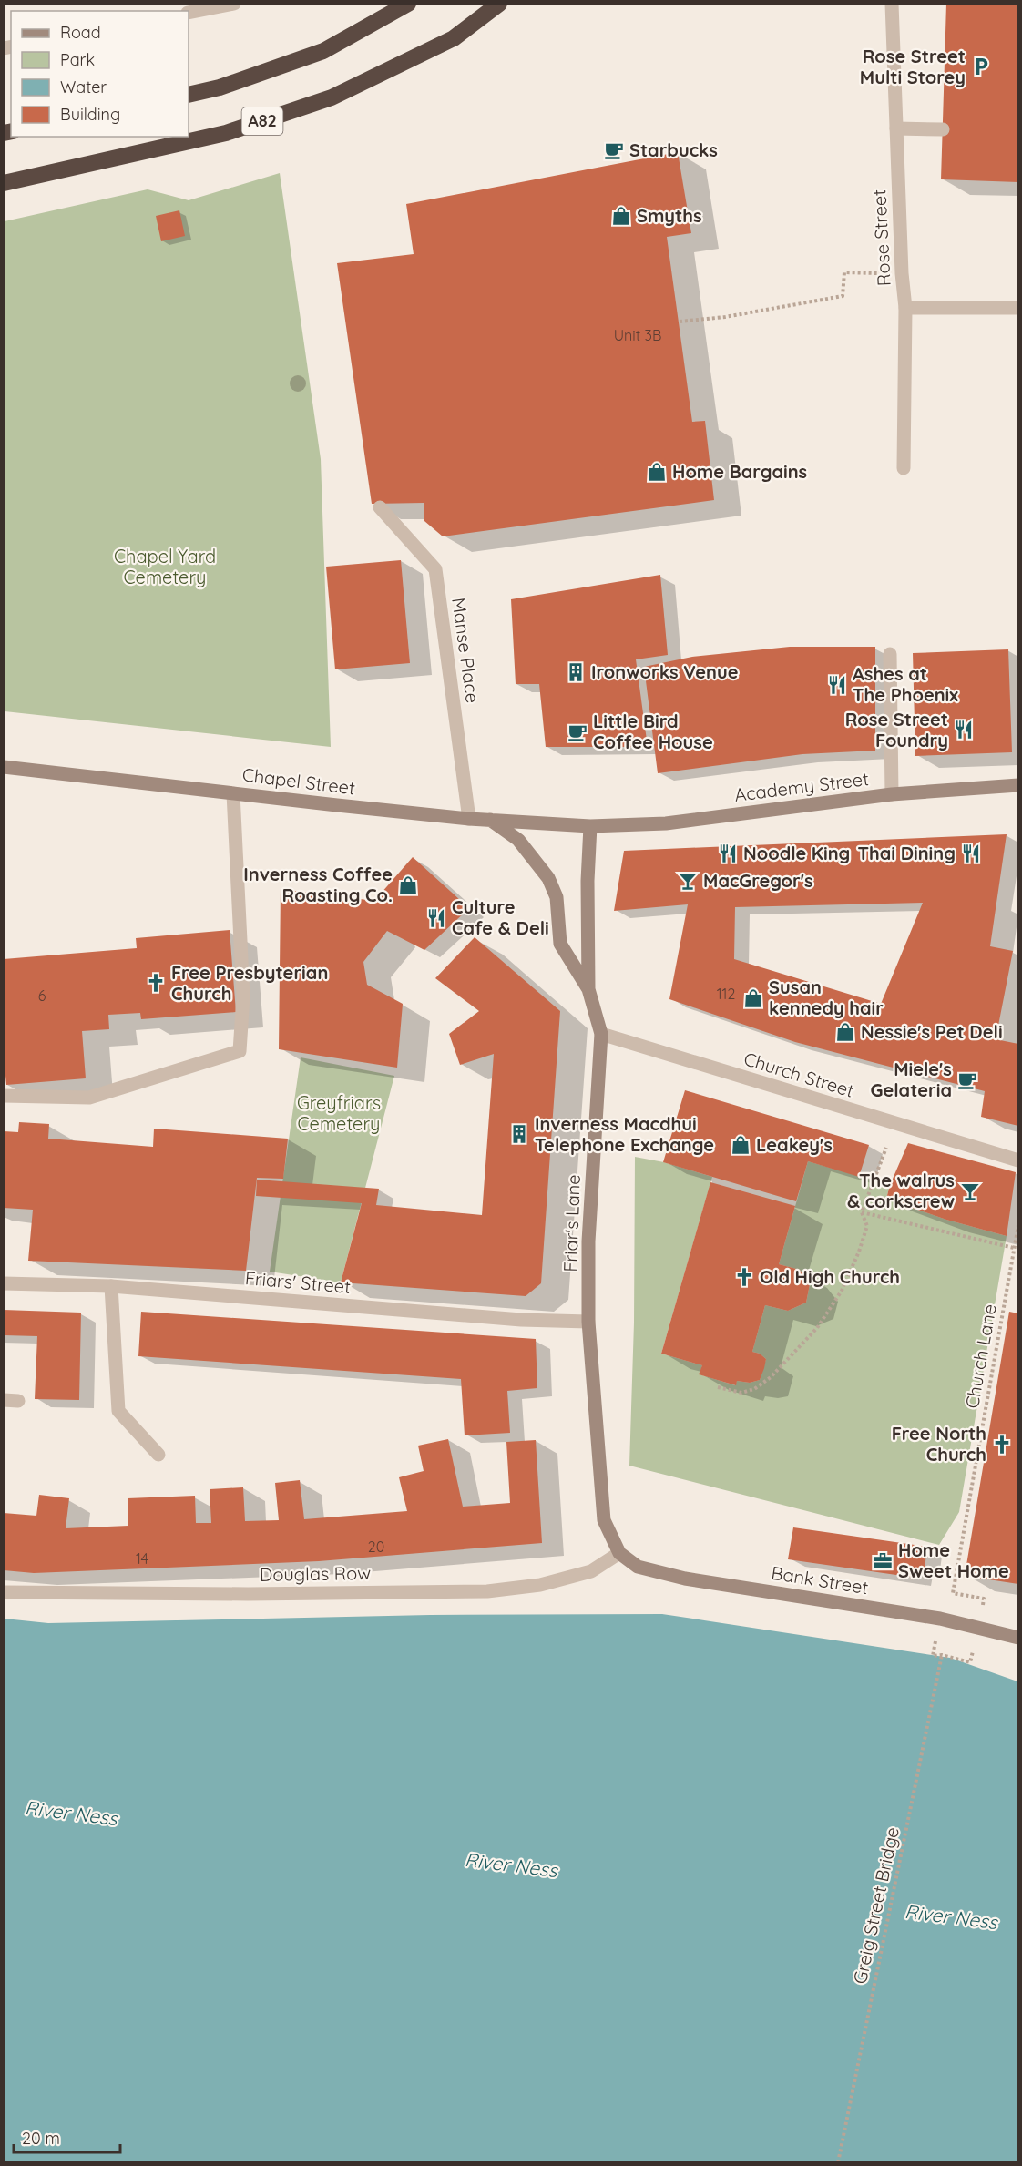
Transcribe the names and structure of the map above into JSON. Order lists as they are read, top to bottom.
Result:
{
  "streets": {
    "highway": ["A82"],
    "main road": [
      "Chapel Street",
      "Academy Street",
      "Friar's Lane",
      "Bank Street"
    ],
    "street": [
      "Rose Street",
      "Manse Place",
      "Church Street",
      "Friars' Street",
      "Douglas Row"
    ],
    "path": ["Church Lane", "Greig Street Bridge"]
  },
  "crossings": [
    ["Manse Place", "Chapel Street"],
    ["Chapel Street", "Academy Street"],
    ["Chapel Street", "Friar's Lane"],
    ["Academy Street", "Friar's Lane"],
    ["Church Street", "Friar's Lane"],
    ["Friar's Lane", "Friars' Street"],
    ["Friar's Lane", "Douglas Row"],
    ["Friar's Lane", "Bank Street"],
    ["Church Lane", "Bank Street"],
    ["Douglas Row", "Bank Street"]
  ],
  "water": ["River Ness"],
  "parks": ["Chapel Yard Cemetery", "Greyfriars Cemetery"],
  "places": {
    "parking": ["Rose Street Multi Storey"],
    "cafe": ["Starbucks", "Little Bird Coffee House", "Miele's Gelateria"],
    "shop": [
      "Smyths",
      "Home Bargains",
      "Inverness Coffee Roasting Co.",
      "Susan kennedy hair",
      "Nessie's Pet Deli",
      "Leakey's"
    ],
    "building": ["Ironworks Venue", "Inverness Macdhui Telephone Exchange"],
    "restaurant": [
      "Ashes at The Phoenix",
      "Rose Street Foundry",
      "Noodle King",
      "Thai Dining",
      "Culture Cafe & Deli"
    ],
    "bar": ["MacGregor's", "The walrus & corkscrew"],
    "church": ["Free Presbyterian Church", "Old High Church", "Free North Church"],
    "office": ["Home Sweet Home"]
  },
  "house_numbers": [
    "Unit 3B",
    "112",
    "6",
    "20",
    "14"
  ],
  "legend": [
    "Road",
    "Park",
    "Water",
    "Building"
  ],
  "scale_bar": "20 m"
}
